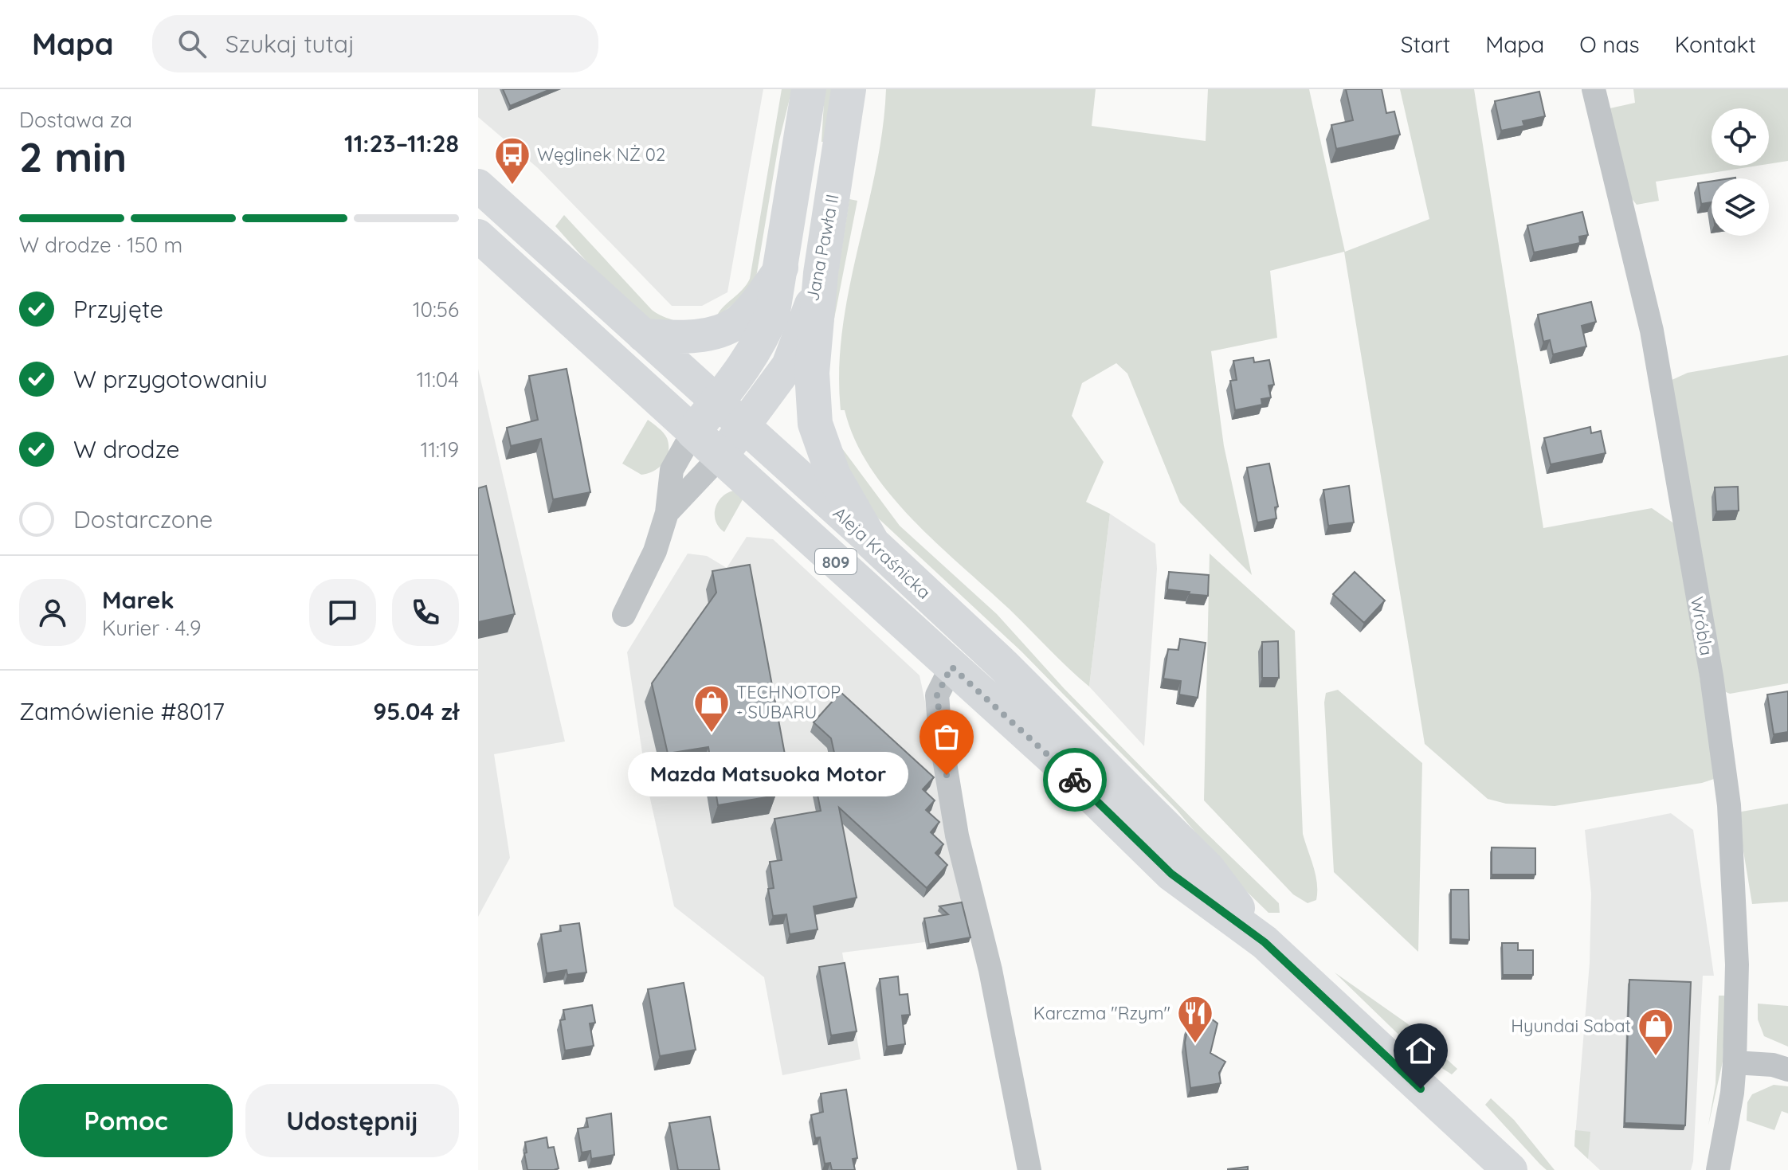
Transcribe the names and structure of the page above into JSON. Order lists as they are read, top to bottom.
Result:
{
  "streets": {
    "main road": ["Jana Pawła II", "Aleja Kraśnicka", "809"],
    "street": ["Wróbla"]
  },
  "crossings": [
    ["Jana Pawła II", "Aleja Kraśnicka"]
  ],
  "places": {
    "bus stop": ["Węglinek NŻ 02"],
    "shop": ["TECHNOTOP - SUBARU", "Hyundai Sabat"],
    "other": ["Mazda Matsuoka Motor"],
    "restaurant": ["Karczma \"Rzym\""]
  },
  "page": {
    "header": "Mapa",
    "search": "Szukaj tutaj",
    "nav": [
      "Start",
      "Mapa",
      "O nas",
      "Kontakt"
    ],
    "heading": ["2 min", "Dostawa za", "11:23–11:28"],
    "panel": [
      "Marek",
      "Kurier · 4.9",
      "Zamówienie #8017",
      "95.04 zł"
    ],
    "bar": "W drodze · 150 m",
    "list": [
      ["Przyjęte", "10:56"],
      ["W przygotowaniu", "11:04"],
      ["W drodze", "11:19"],
      "Dostarczone"
    ],
    "bubble": "Mazda Matsuoka Motor",
    "buttons": ["Pomoc", "Udostępnij"]
  }
}
